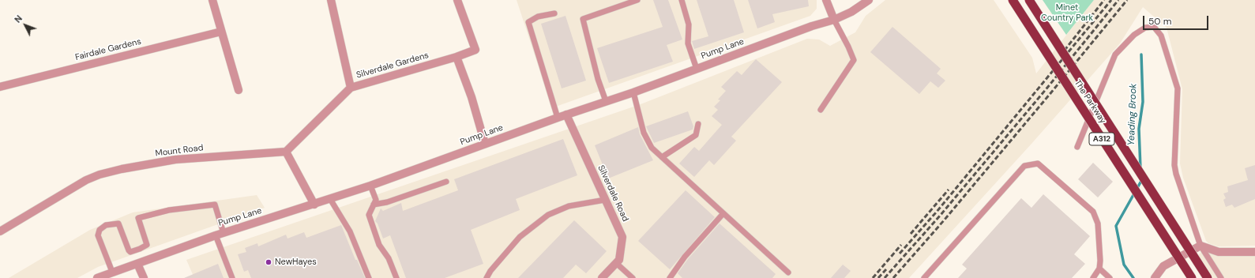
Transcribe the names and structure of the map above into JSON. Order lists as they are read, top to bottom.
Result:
{
  "streets": {
    "highway": ["The Parkway", "A312"],
    "street": [
      "Pump Lane",
      "Fairdale Gardens",
      "Silverdale Gardens",
      "Mount Road",
      "Silverdale Road"
    ]
  },
  "crossings": [
    ["Pump Lane", "Silverdale Road"]
  ],
  "water": ["Yeading Brook"],
  "parks": ["Minet Country Park"],
  "places": ["NewHayes"],
  "scale_bar": "50 m",
  "north": "top left"
}
